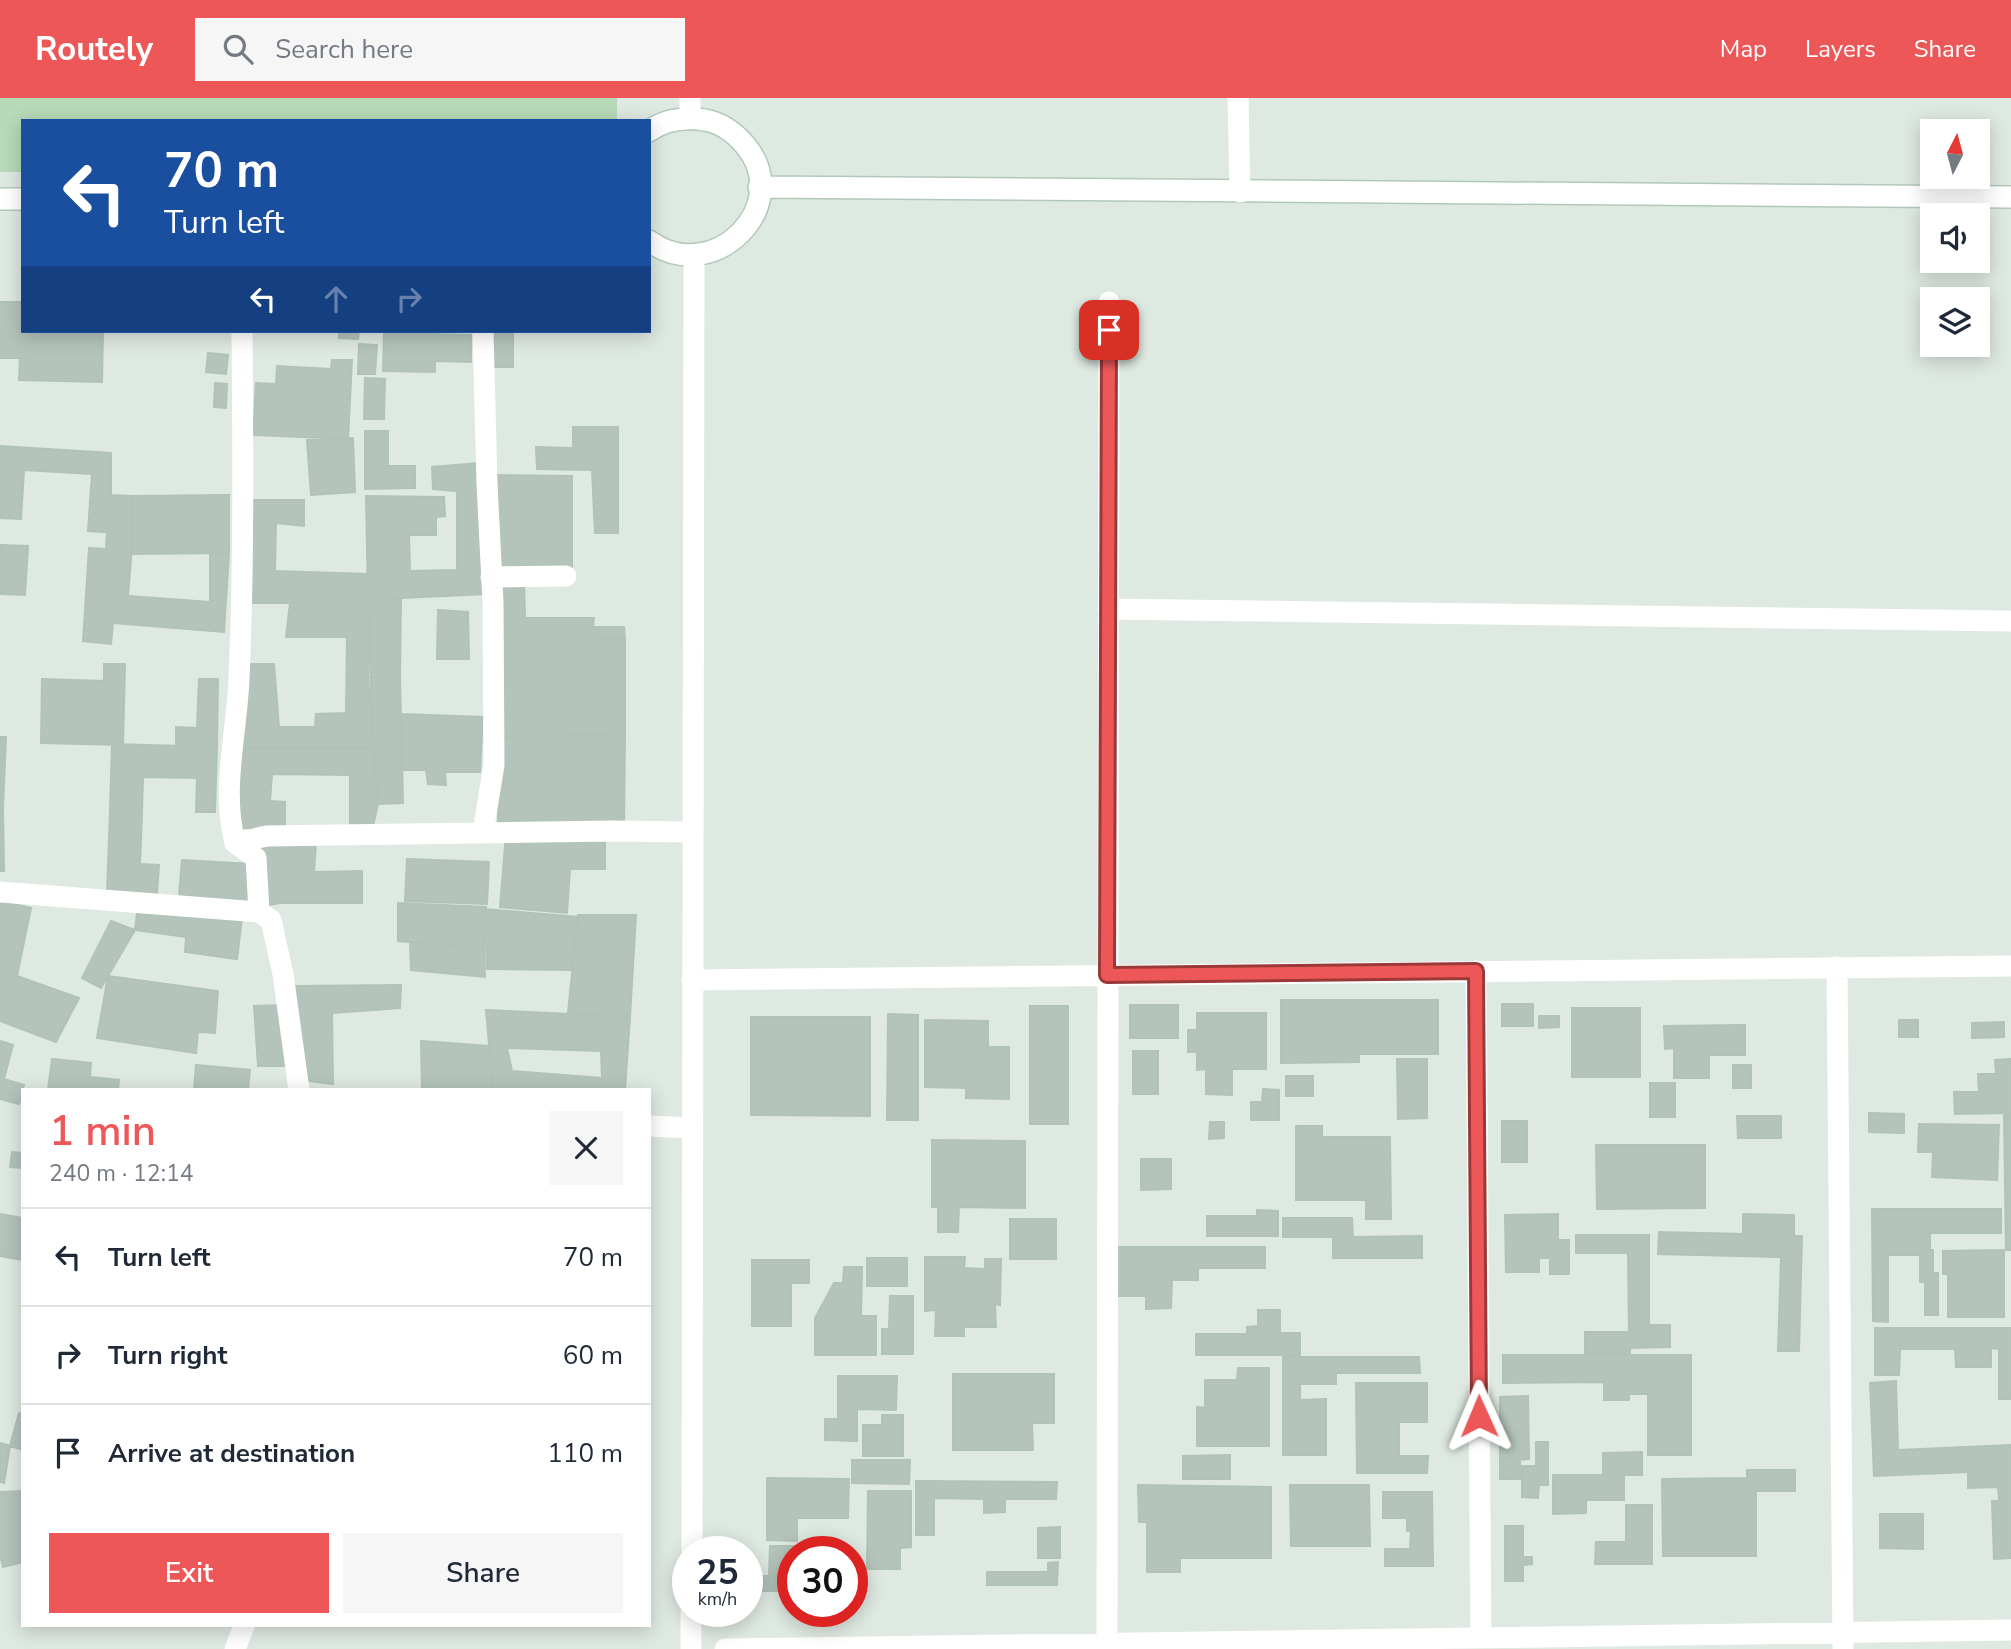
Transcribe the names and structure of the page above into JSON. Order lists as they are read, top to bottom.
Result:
{
  "north": "top",
  "page": {
    "header": "Routely",
    "search": "Search here",
    "nav": ["Map", "Layers", "Share"],
    "turn": ["70 m", "Turn left"],
    "heading": ["1 min", "240 m · 12:14"],
    "list": [
      {
        "name": "Turn left",
        "value": "70 m"
      },
      {
        "name": "Turn right",
        "value": "60 m"
      },
      {
        "name": "Arrive at destination",
        "value": "110 m"
      }
    ],
    "buttons": ["Exit", "Share"],
    "speed": "25 km/h",
    "limit": "30"
  }
}
